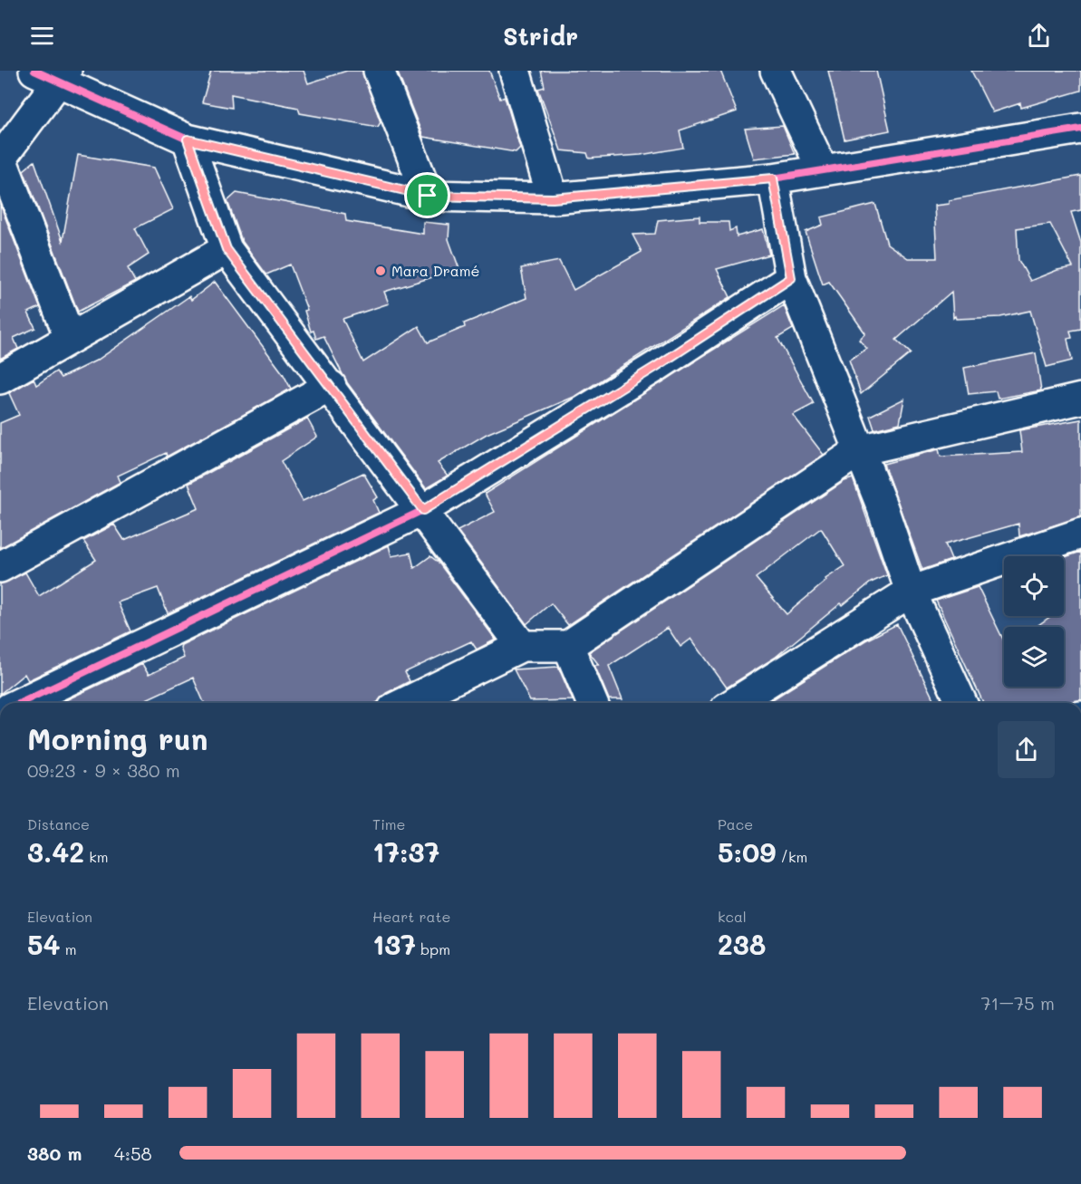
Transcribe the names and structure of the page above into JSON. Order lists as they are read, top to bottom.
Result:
{
  "places": ["Mara Dramé"],
  "page": {
    "header": "Stridr",
    "heading": ["Morning run", "09:23 · 9 × 380 m"],
    "stats": [
      ["Distance", "3.42 km"],
      ["Time", "17:37"],
      ["Pace", "5:09 /km"],
      ["Elevation", "54 m"],
      ["Heart rate", "137 bpm"],
      ["kcal", "238"]
    ],
    "chart": ["Elevation", "71–75 m"],
    "list": [
      {
        "name": "380 m",
        "note": "4:58"
      }
    ]
  }
}
